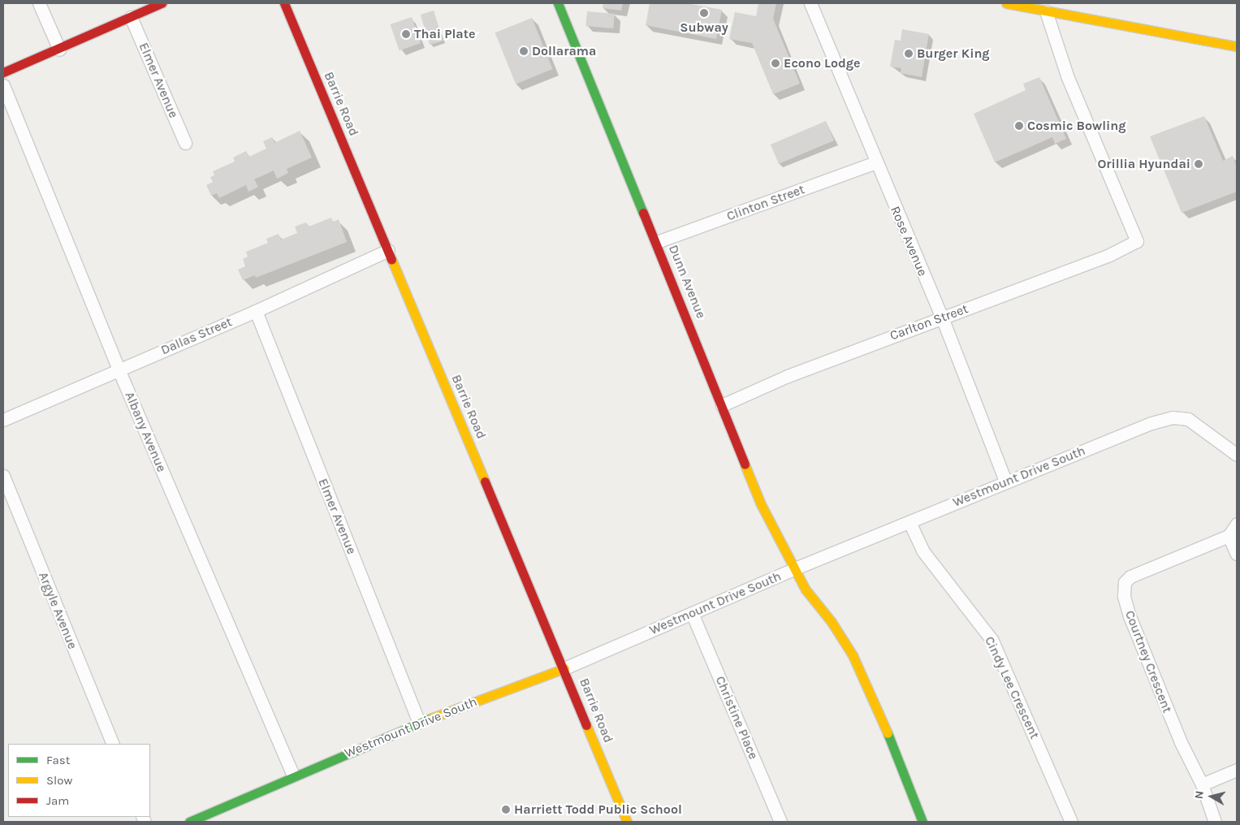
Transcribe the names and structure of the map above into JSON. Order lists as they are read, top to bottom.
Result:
{
  "streets": {
    "street": [
      "Elmer Avenue",
      "Barrie Road",
      "Clinton Street",
      "Rose Avenue",
      "Dunn Avenue",
      "Carlton Street",
      "Dallas Street",
      "Albany Avenue",
      "Westmount Drive South",
      "Argyle Avenue",
      "Courtney Crescent",
      "Cindy Lee Crescent",
      "Christine Place"
    ]
  },
  "crossings": [
    ["Elmer Avenue", "Dallas Street"],
    ["Elmer Avenue", "Westmount Drive South"],
    ["Barrie Road", "Dallas Street"],
    ["Barrie Road", "Westmount Drive South"],
    ["Clinton Street", "Rose Avenue"],
    ["Clinton Street", "Dunn Avenue"],
    ["Rose Avenue", "Carlton Street"],
    ["Rose Avenue", "Westmount Drive South"],
    ["Dunn Avenue", "Carlton Street"],
    ["Dunn Avenue", "Westmount Drive South"],
    ["Dallas Street", "Albany Avenue"],
    ["Albany Avenue", "Westmount Drive South"],
    ["Westmount Drive South", "Cindy Lee Crescent"],
    ["Westmount Drive South", "Christine Place"]
  ],
  "places": [
    "Subway",
    "Thai Plate",
    "Dollarama",
    "Burger King",
    "Econo Lodge",
    "Cosmic Bowling",
    "Orillia Hyundai",
    "Harriett Todd Public School"
  ],
  "legend": ["Fast", "Slow", "Jam"],
  "north": "left"
}
